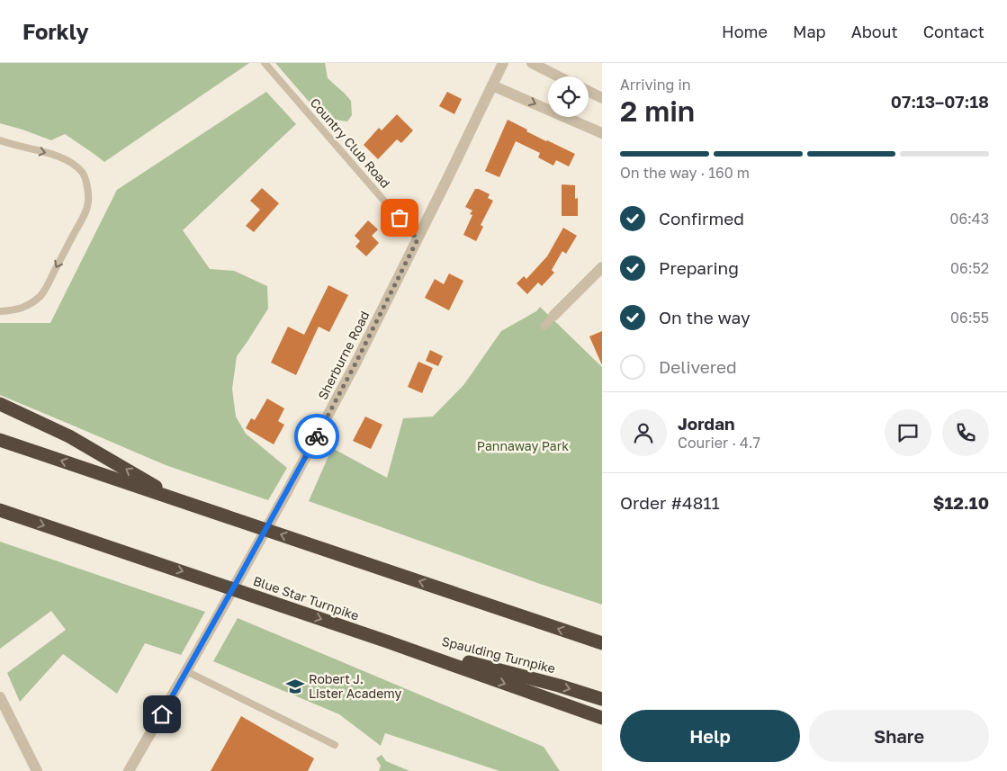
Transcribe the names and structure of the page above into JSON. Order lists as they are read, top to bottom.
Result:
{
  "streets": {
    "highway": ["Blue Star Turnpike", "Spaulding Turnpike"],
    "street": ["Sherburne Road"],
    "lane": ["Country Club Road"]
  },
  "crossings": [
    ["Country Club Road", "Sherburne Road"],
    ["Blue Star Turnpike", "Spaulding Turnpike"]
  ],
  "parks": ["Pannaway Park"],
  "places": {
    "school or university": ["Robert J. Lister Academy"]
  },
  "page": {
    "header": "Forkly",
    "nav": [
      "Home",
      "Map",
      "About",
      "Contact"
    ],
    "heading": ["2 min", "Arriving in", "07:13–07:18"],
    "panel": [
      "Jordan",
      "Courier · 4.7",
      "Order #4811",
      "$12.10"
    ],
    "bar": "On the way · 160 m",
    "list": [
      ["Confirmed", "06:43"],
      ["Preparing", "06:52"],
      ["On the way", "06:55"],
      "Delivered"
    ],
    "buttons": ["Help", "Share"]
  }
}
